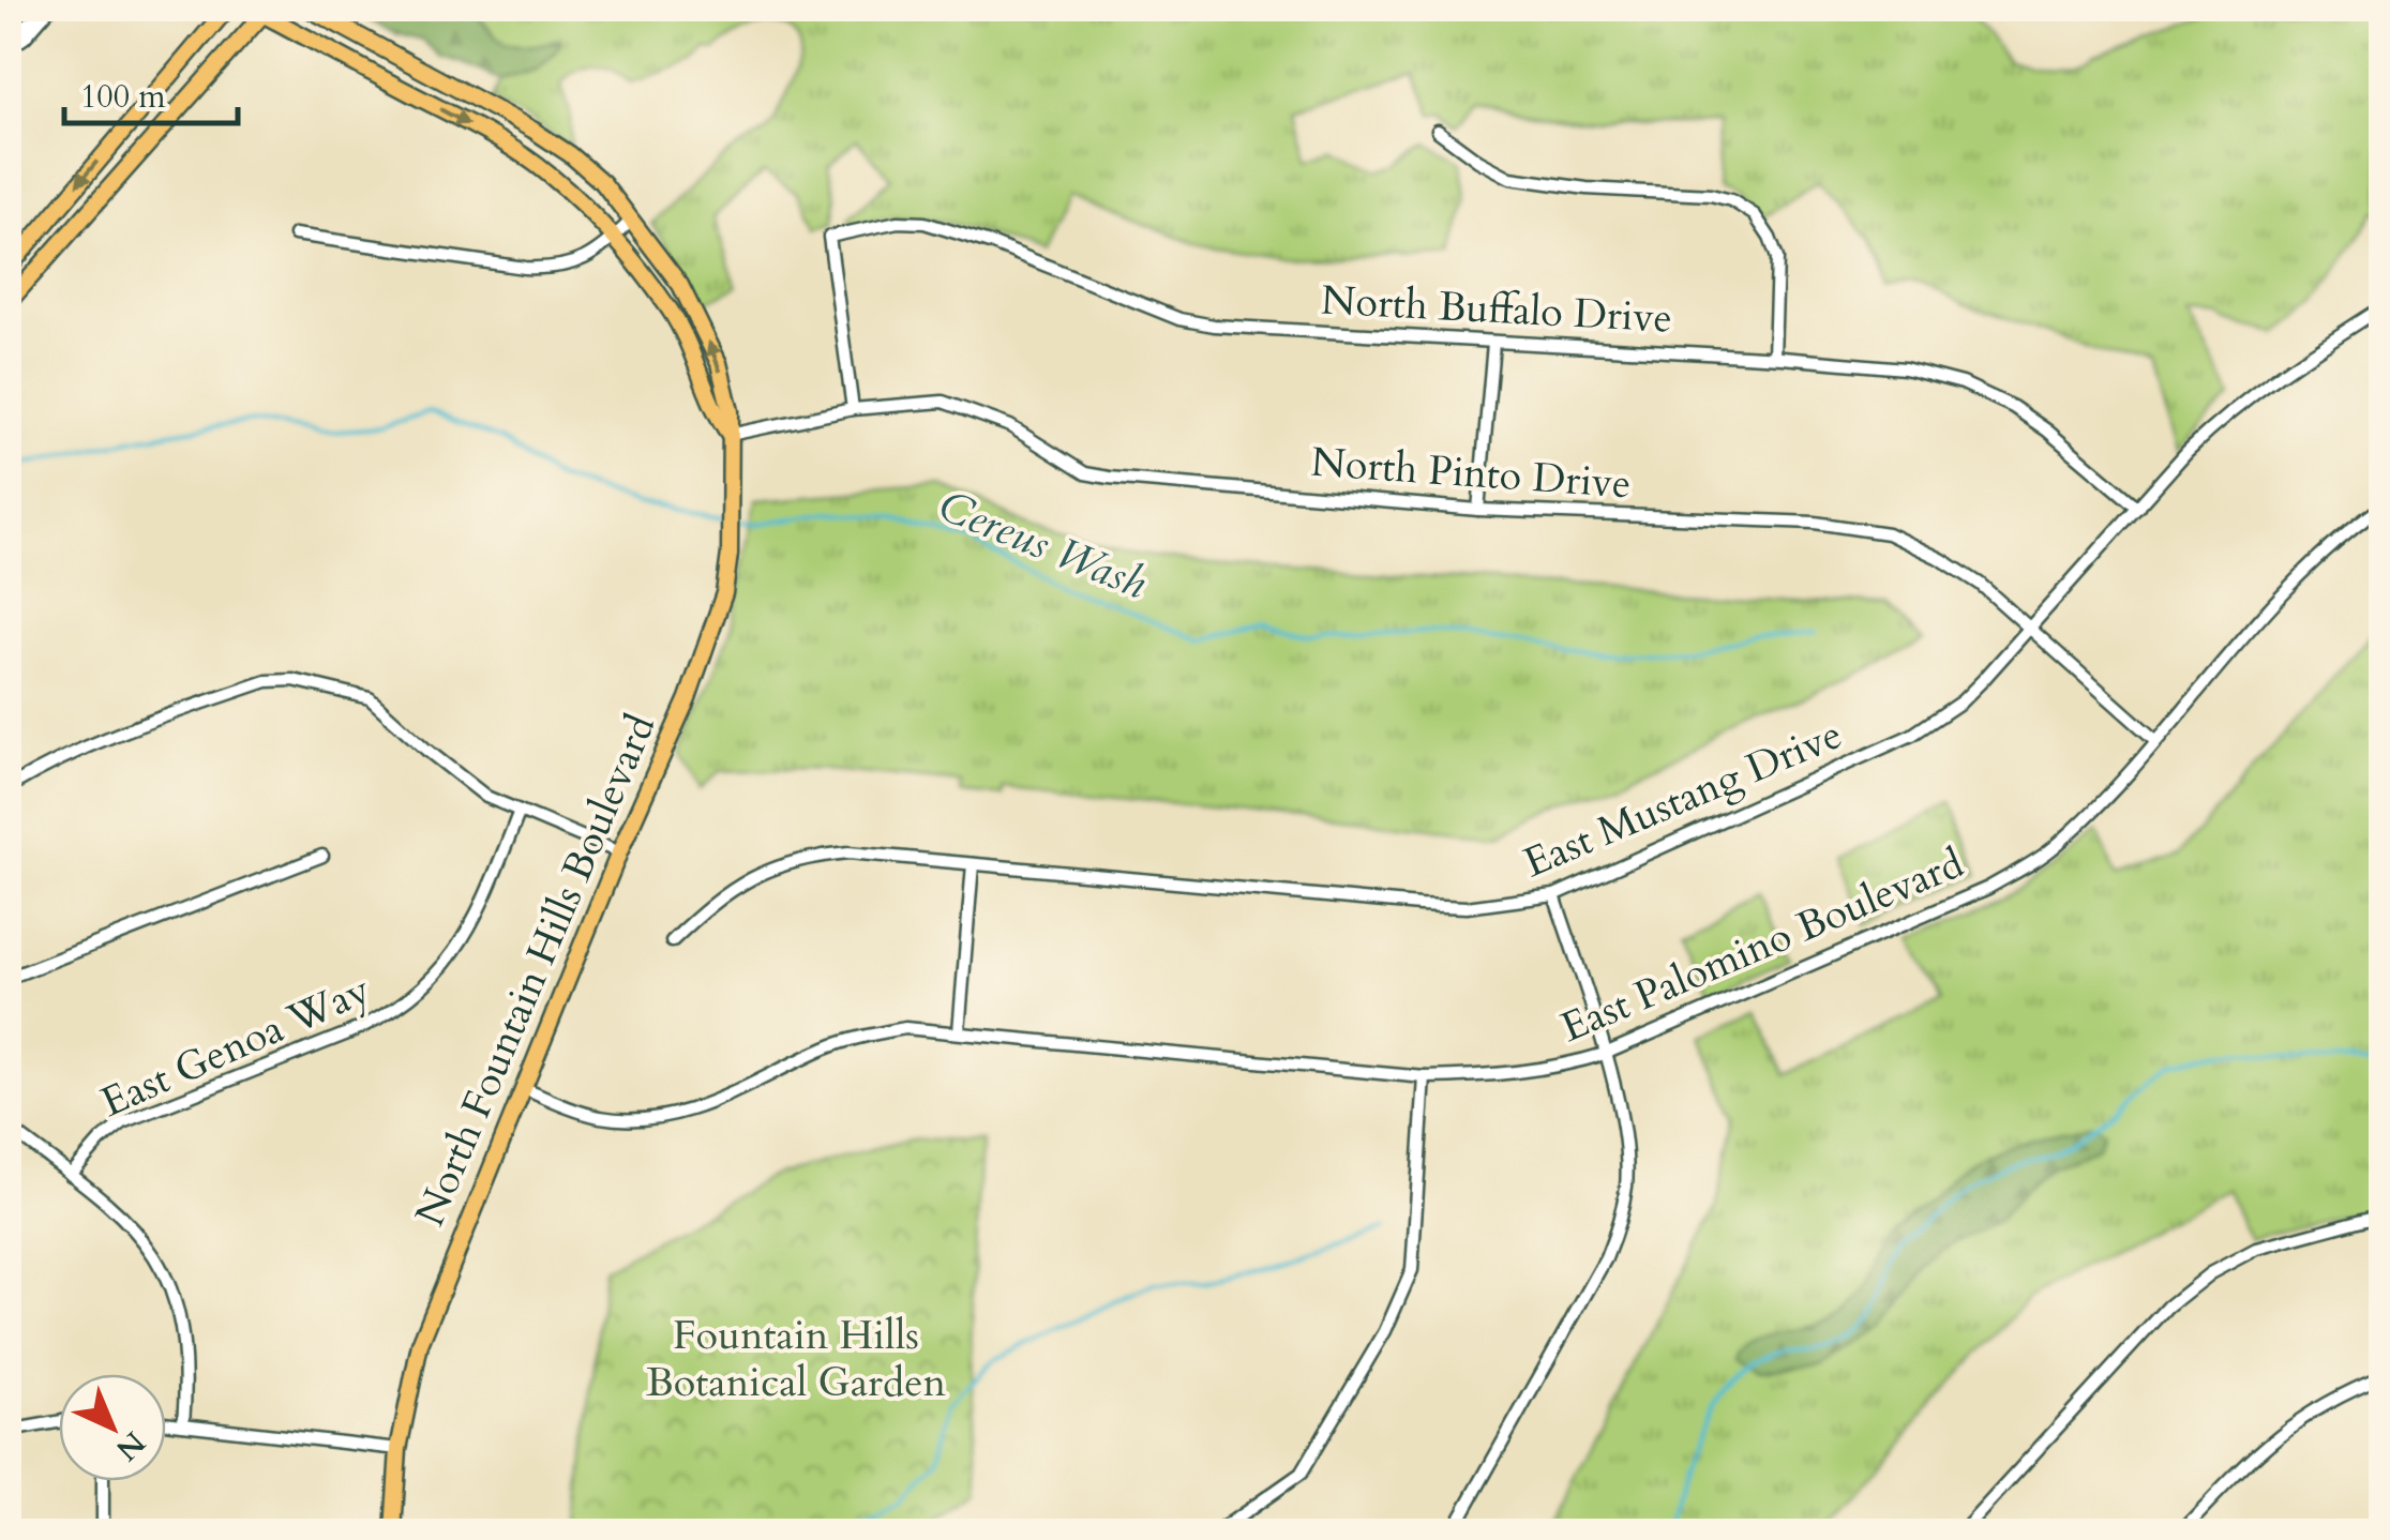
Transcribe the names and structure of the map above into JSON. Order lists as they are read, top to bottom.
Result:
{
  "streets": {
    "main road": ["North Fountain Hills Boulevard"],
    "street": [
      "North Buffalo Drive",
      "North Pinto Drive",
      "East Mustang Drive",
      "East Palomino Boulevard",
      "East Genoa Way"
    ]
  },
  "crossings": [
    ["North Buffalo Drive", "North Pinto Drive"],
    ["North Buffalo Drive", "East Mustang Drive"],
    ["North Pinto Drive", "East Mustang Drive"],
    ["North Pinto Drive", "East Palomino Boulevard"],
    ["North Pinto Drive", "North Fountain Hills Boulevard"],
    ["East Palomino Boulevard", "North Fountain Hills Boulevard"]
  ],
  "water": ["Cereus Wash"],
  "parks": ["Fountain Hills Botanical Garden"],
  "scale_bar": "100 m",
  "north": "bottom right"
}
